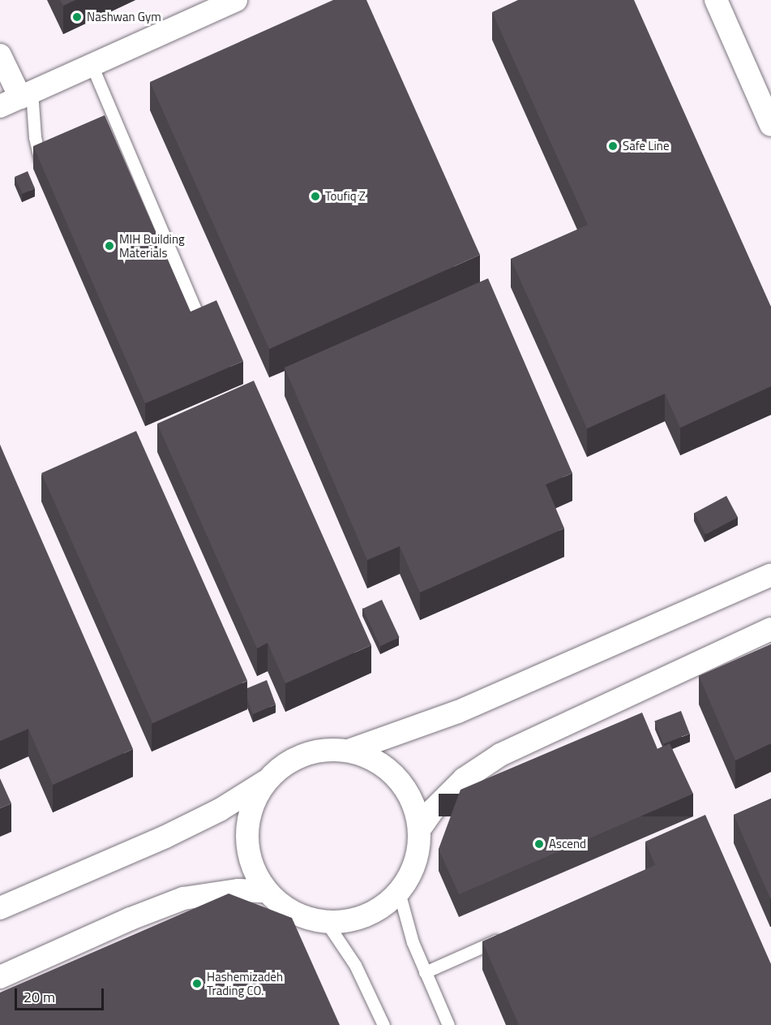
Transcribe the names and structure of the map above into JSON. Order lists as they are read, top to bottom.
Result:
{
  "places": [
    "Nashwan Gym",
    "Safe Line",
    "Toufiq Z",
    "MIH Building Materials",
    "Ascend",
    "Hashemizadeh Trading CO."
  ],
  "scale_bar": "20 m"
}
